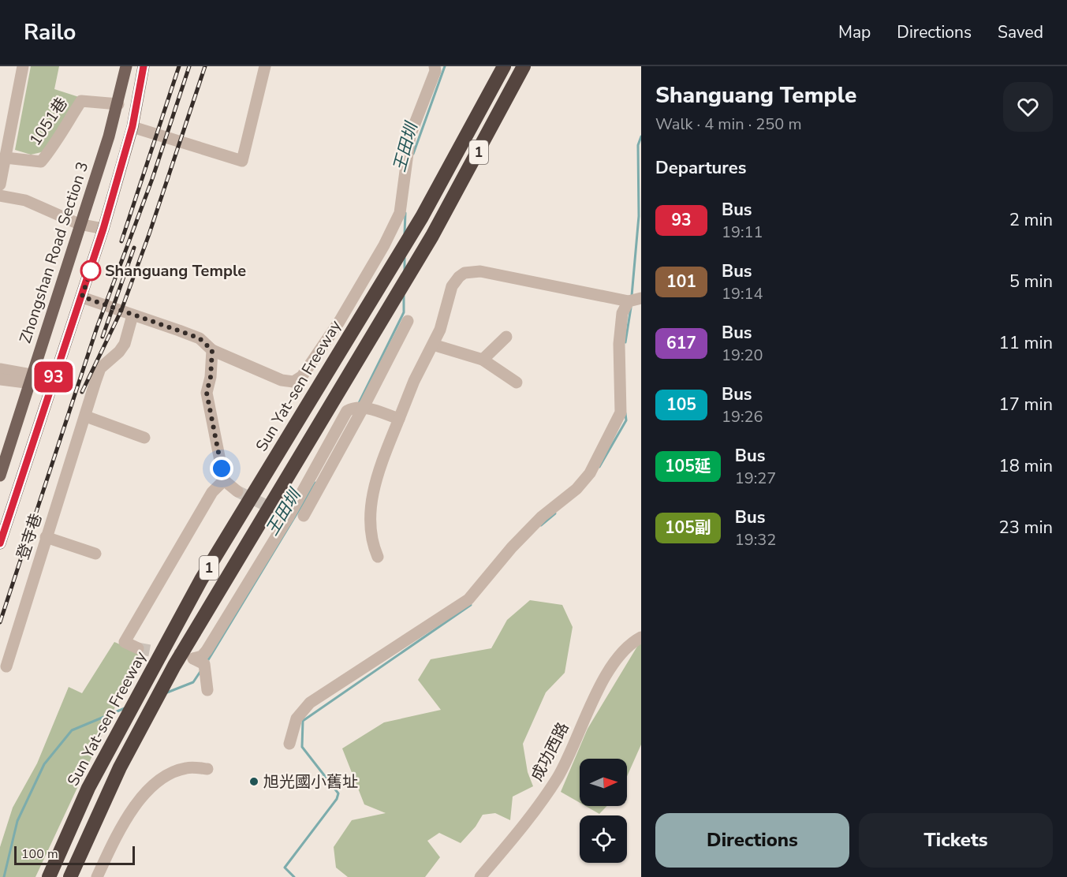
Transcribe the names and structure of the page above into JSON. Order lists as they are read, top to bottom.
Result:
{
  "streets": {
    "highway": ["1", "Sun Yat-sen Freeway"],
    "main road": ["Zhongshan Road Section 3"],
    "street": ["1051巷", "登寺巷", "成功西路"]
  },
  "crossings": [
    ["1051巷", "Zhongshan Road Section 3"]
  ],
  "water": ["王田圳"],
  "places": ["Shanguang Temple", "旭光國小舊址"],
  "lines": ["bus line 93"],
  "scale_bar": "100 m",
  "north": "right",
  "page": {
    "header": "Railo",
    "nav": ["Map", "Directions", "Saved"],
    "on_map": "93",
    "heading": [
      ["Shanguang Temple", "Walk · 4 min · 250 m"],
      "Departures"
    ],
    "list": [
      {
        "mark": "93",
        "name": "Bus",
        "note": "19:11",
        "value": "2 min"
      },
      {
        "mark": "101",
        "name": "Bus",
        "note": "19:14",
        "value": "5 min"
      },
      {
        "mark": "617",
        "name": "Bus",
        "note": "19:20",
        "value": "11 min"
      },
      {
        "mark": "105",
        "name": "Bus",
        "note": "19:26",
        "value": "17 min"
      },
      {
        "mark": "105延",
        "name": "Bus",
        "note": "19:27",
        "value": "18 min"
      },
      {
        "mark": "105副",
        "name": "Bus",
        "note": "19:32",
        "value": "23 min"
      }
    ],
    "buttons": ["Directions", "Tickets"],
    "scale": "100 m"
  }
}
